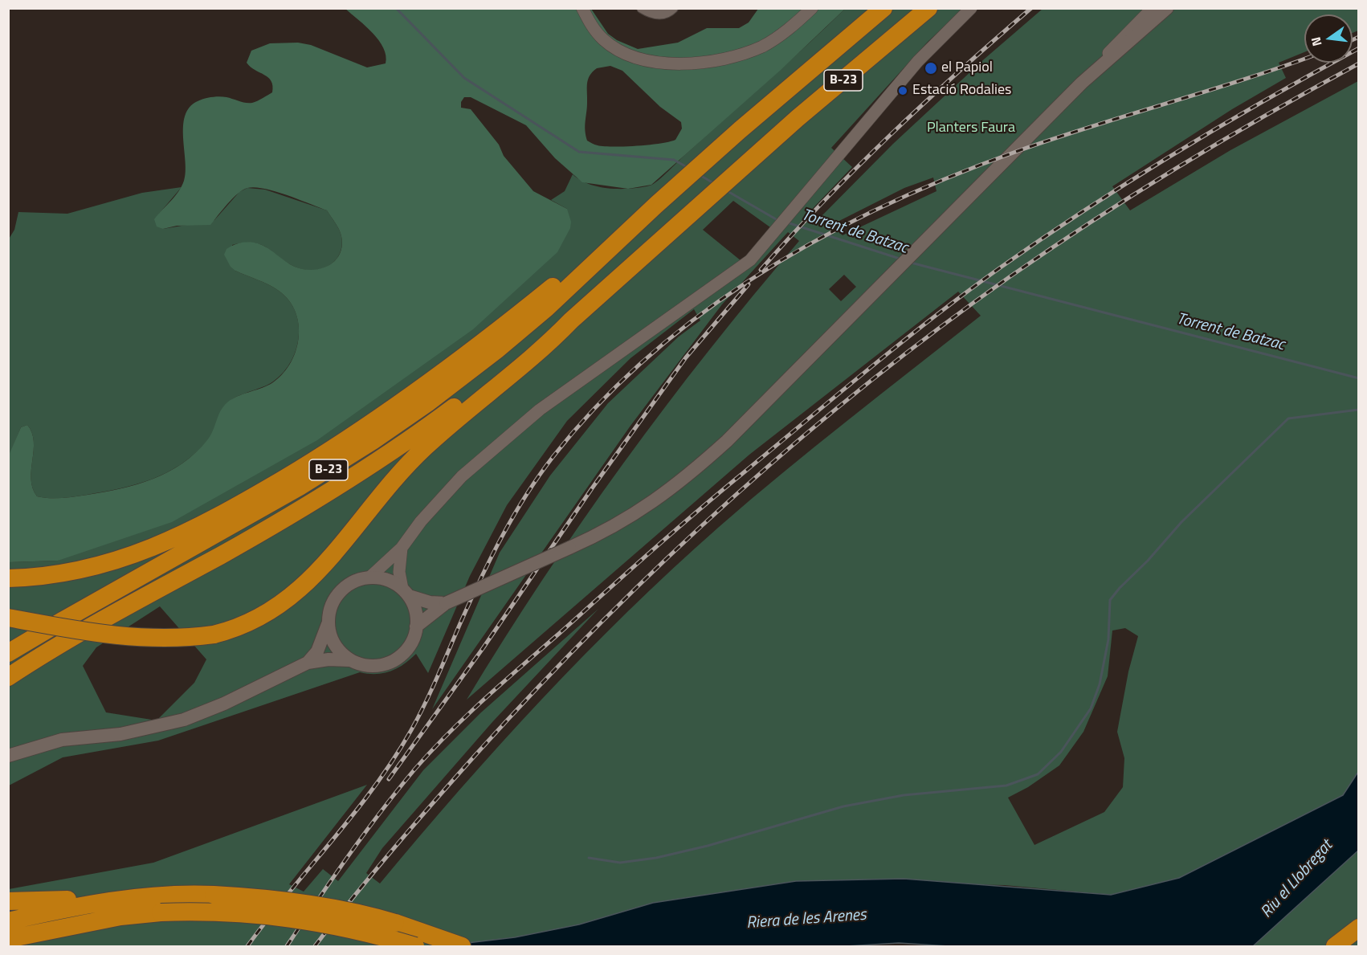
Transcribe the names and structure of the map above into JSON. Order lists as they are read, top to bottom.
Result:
{
  "streets": {
    "highway": ["B-23"]
  },
  "water": ["Torrent de Batzac", "Riu el Llobregat", "Riera de les Arenes"],
  "parks": ["Planters Faura"],
  "places": ["el Papiol", "Estació Rodalies"],
  "north": "left"
}
